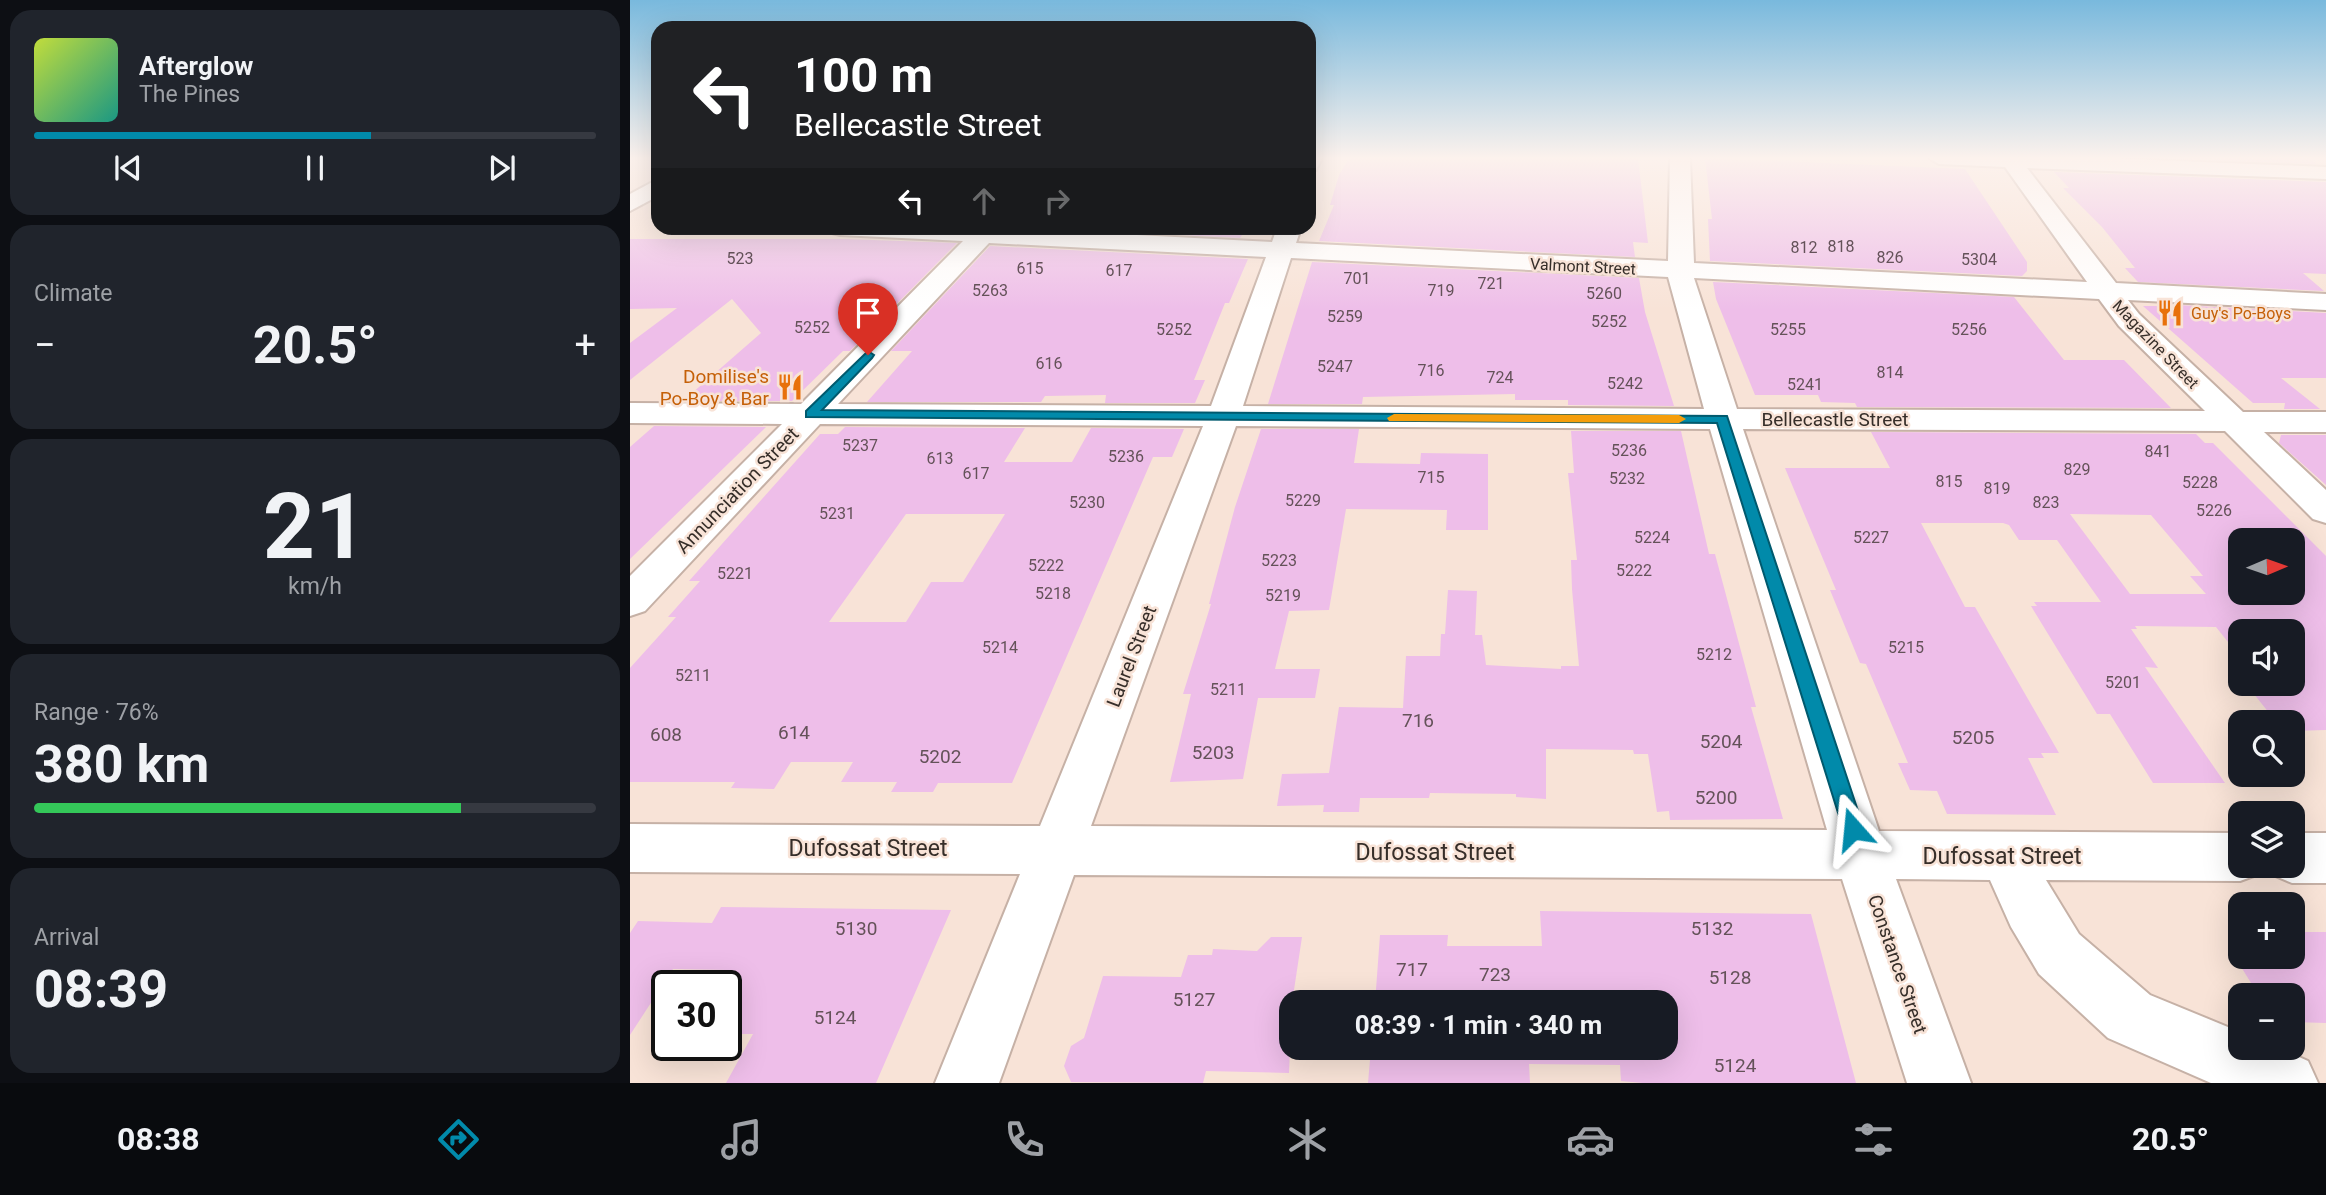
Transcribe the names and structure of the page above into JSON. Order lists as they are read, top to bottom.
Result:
{
  "streets": {
    "street": [
      "Valmont Street",
      "Magazine Street",
      "Bellecastle Street",
      "Annunciation Street",
      "Laurel Street",
      "Dufossat Street",
      "Constance Street"
    ]
  },
  "crossings": [
    ["Valmont Street", "Magazine Street"],
    ["Valmont Street", "Laurel Street"],
    ["Valmont Street", "Constance Street"],
    ["Magazine Street", "Bellecastle Street"],
    ["Bellecastle Street", "Annunciation Street"],
    ["Bellecastle Street", "Laurel Street"],
    ["Bellecastle Street", "Constance Street"],
    ["Laurel Street", "Dufossat Street"],
    ["Dufossat Street", "Constance Street"]
  ],
  "places": {
    "restaurant": ["Guy's Po-Boys", "Domilise's Po-Boy & Bar"]
  },
  "house_numbers": [
    "818",
    "812",
    "826",
    "523",
    "5304",
    "615",
    "617",
    "701",
    "721",
    "5263",
    "719",
    "5260",
    "5259",
    "5252",
    "5252",
    "5252",
    "5255",
    "5256",
    "616",
    "5247",
    "716",
    "814",
    "724",
    "5242",
    "5241",
    "5237",
    "5236",
    "841",
    "5236",
    "613",
    "829",
    "617",
    "715",
    "5232",
    "815",
    "5228",
    "819",
    "5229",
    "5230",
    "823",
    "5226",
    "5231",
    "5224",
    "5227",
    "5223",
    "5222",
    "5222",
    "5221",
    "5218",
    "5219",
    "5214",
    "5215",
    "5212",
    "5211",
    "5201",
    "5211",
    "716",
    "614",
    "608",
    "5205",
    "5204",
    "5203",
    "5202",
    "5200",
    "5130",
    "5132",
    "717",
    "723",
    "5128",
    "5127",
    "5124",
    "5124"
  ],
  "north": "right",
  "page": {
    "turn": ["100 m", "Bellecastle Street"],
    "song": ["Afterglow", "The Pines"],
    "tile": [
      "Climate",
      ["21", "km/h"],
      ["Range · 76%", "380 km"],
      ["Arrival", "08:39"]
    ],
    "heat": ["−", "20.5°", "+"],
    "map_buttons": ["+", "−"],
    "limit": "30",
    "trip": "08:39 · 1 min · 340 m",
    "tabs": ["08:38", "20.5°"]
  }
}
